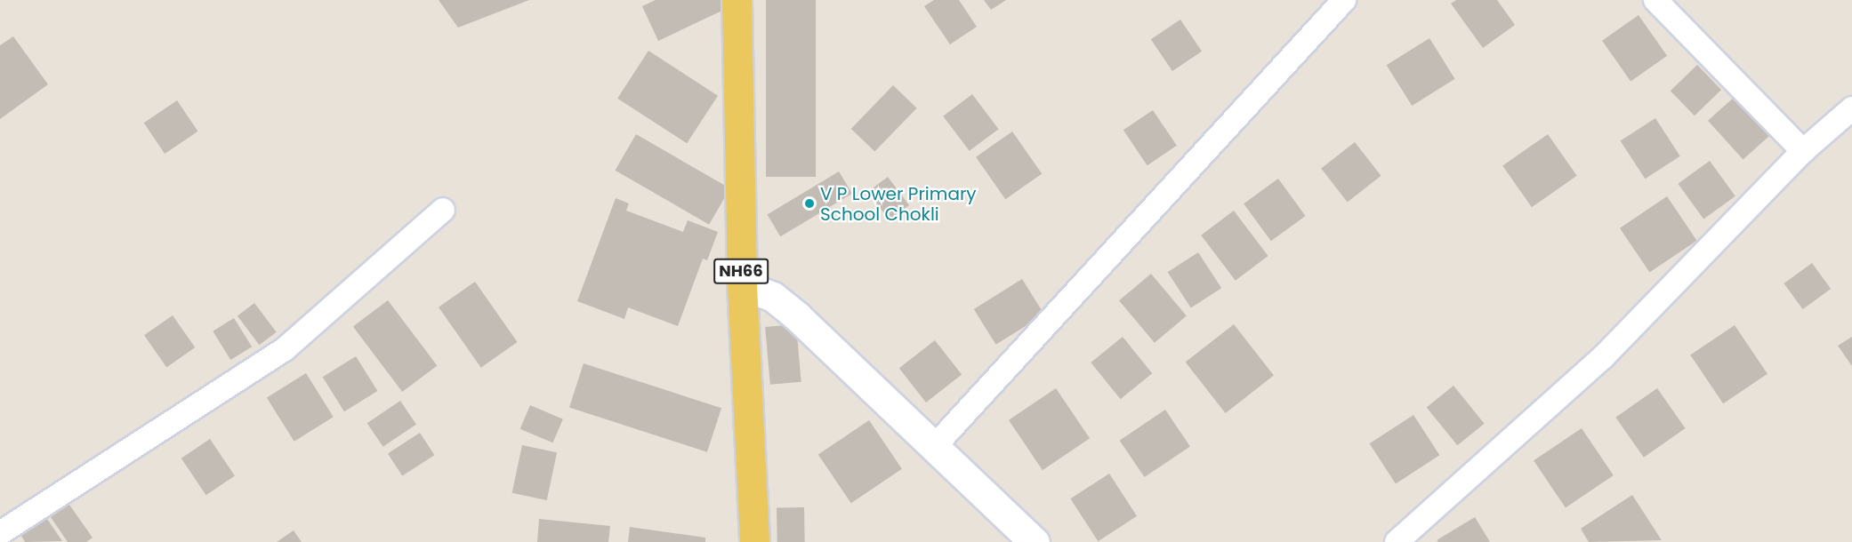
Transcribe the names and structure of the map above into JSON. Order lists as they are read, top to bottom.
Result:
{
  "streets": {
    "main road": ["NH66"]
  },
  "places": ["V P Lower Primary School Chokli"]
}
